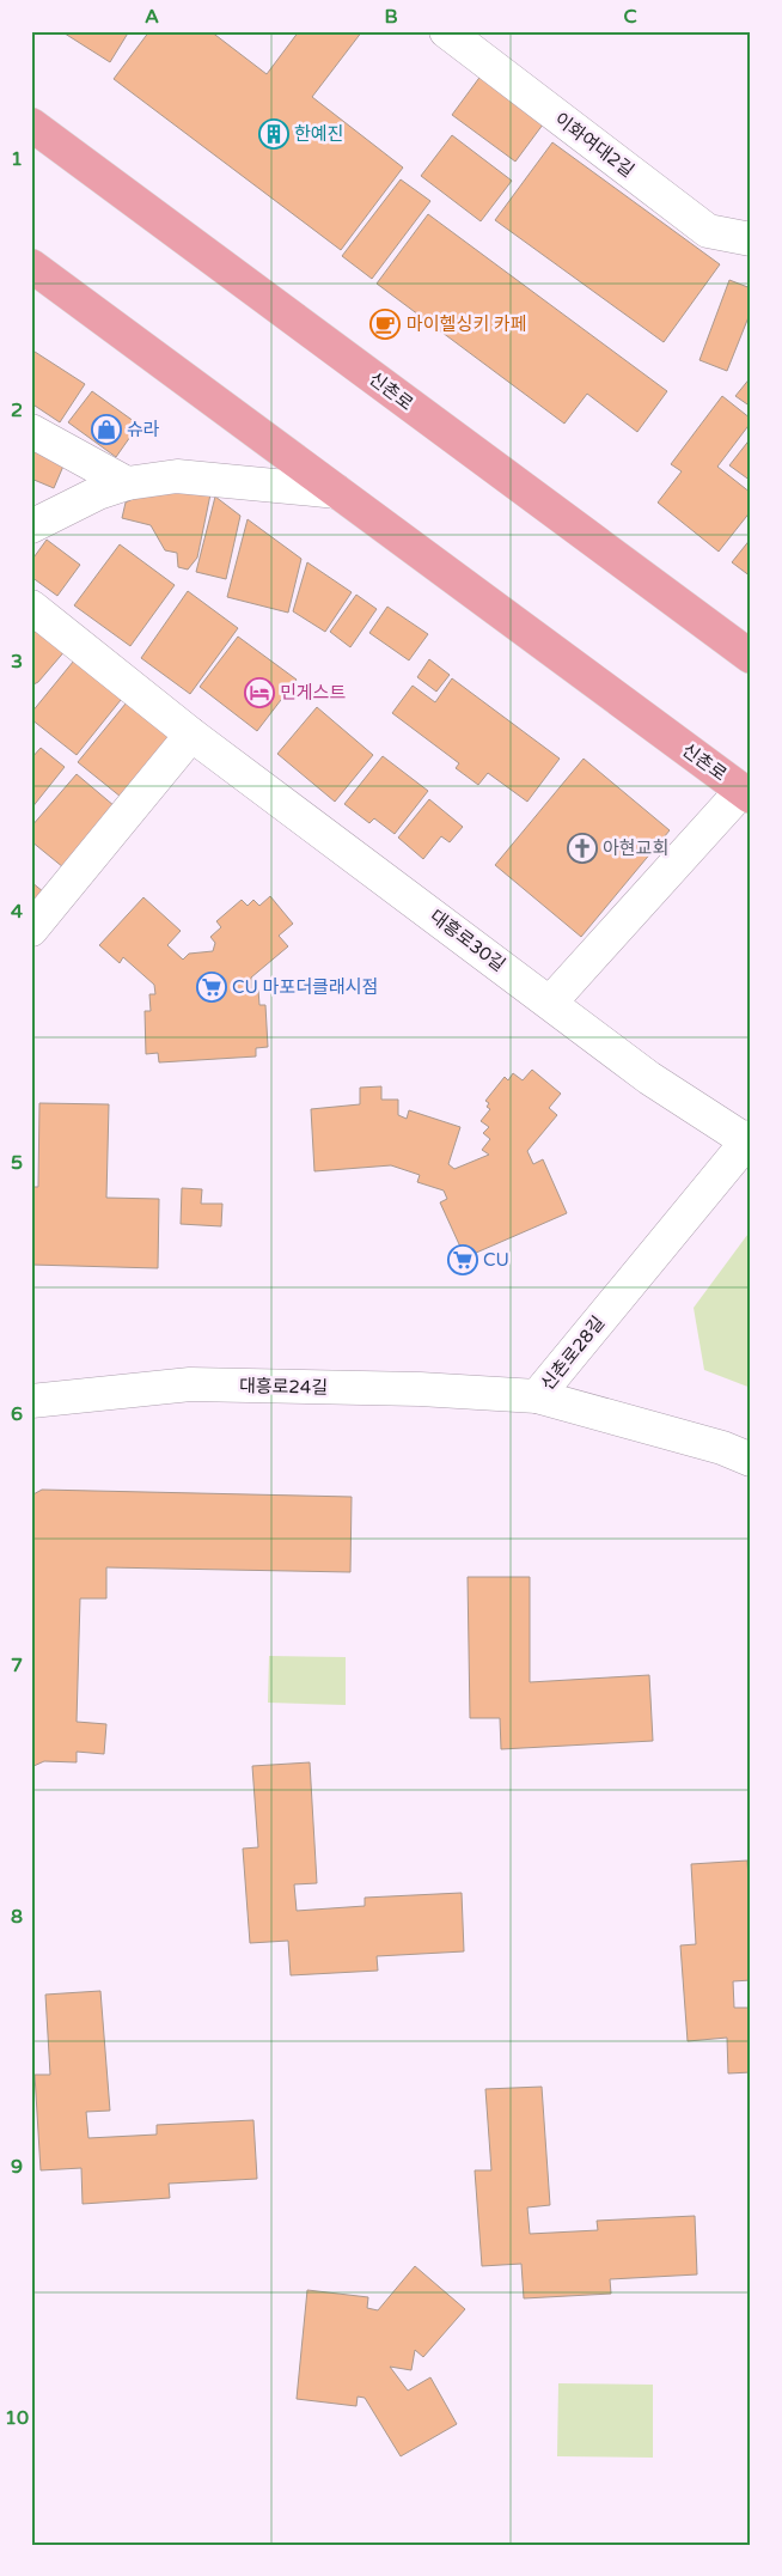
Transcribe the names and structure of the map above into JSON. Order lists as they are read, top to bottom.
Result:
{
  "streets": {
    "main road": ["신촌로"],
    "street": [
      "이화여대2길",
      "대흥로30길",
      "신촌로28길",
      "대흥로24길"
    ]
  },
  "crossings": [
    ["신촌로", "대흥로30길"],
    ["대흥로30길", "신촌로28길"],
    ["신촌로28길", "대흥로24길"]
  ],
  "places": {
    "building": ["한예진"],
    "cafe": ["마이헬싱키 카페"],
    "shop": ["슈라"],
    "hotel": ["민게스트"],
    "church": ["아현교회"],
    "supermarket": ["CU 마포더클래시점", "CU"]
  },
  "grid": {
    "columns": ["A", "B", "C"],
    "rows": [
      "1",
      "2",
      "3",
      "4",
      "5",
      "6",
      "7",
      "8",
      "9",
      "10"
    ]
  }
}
